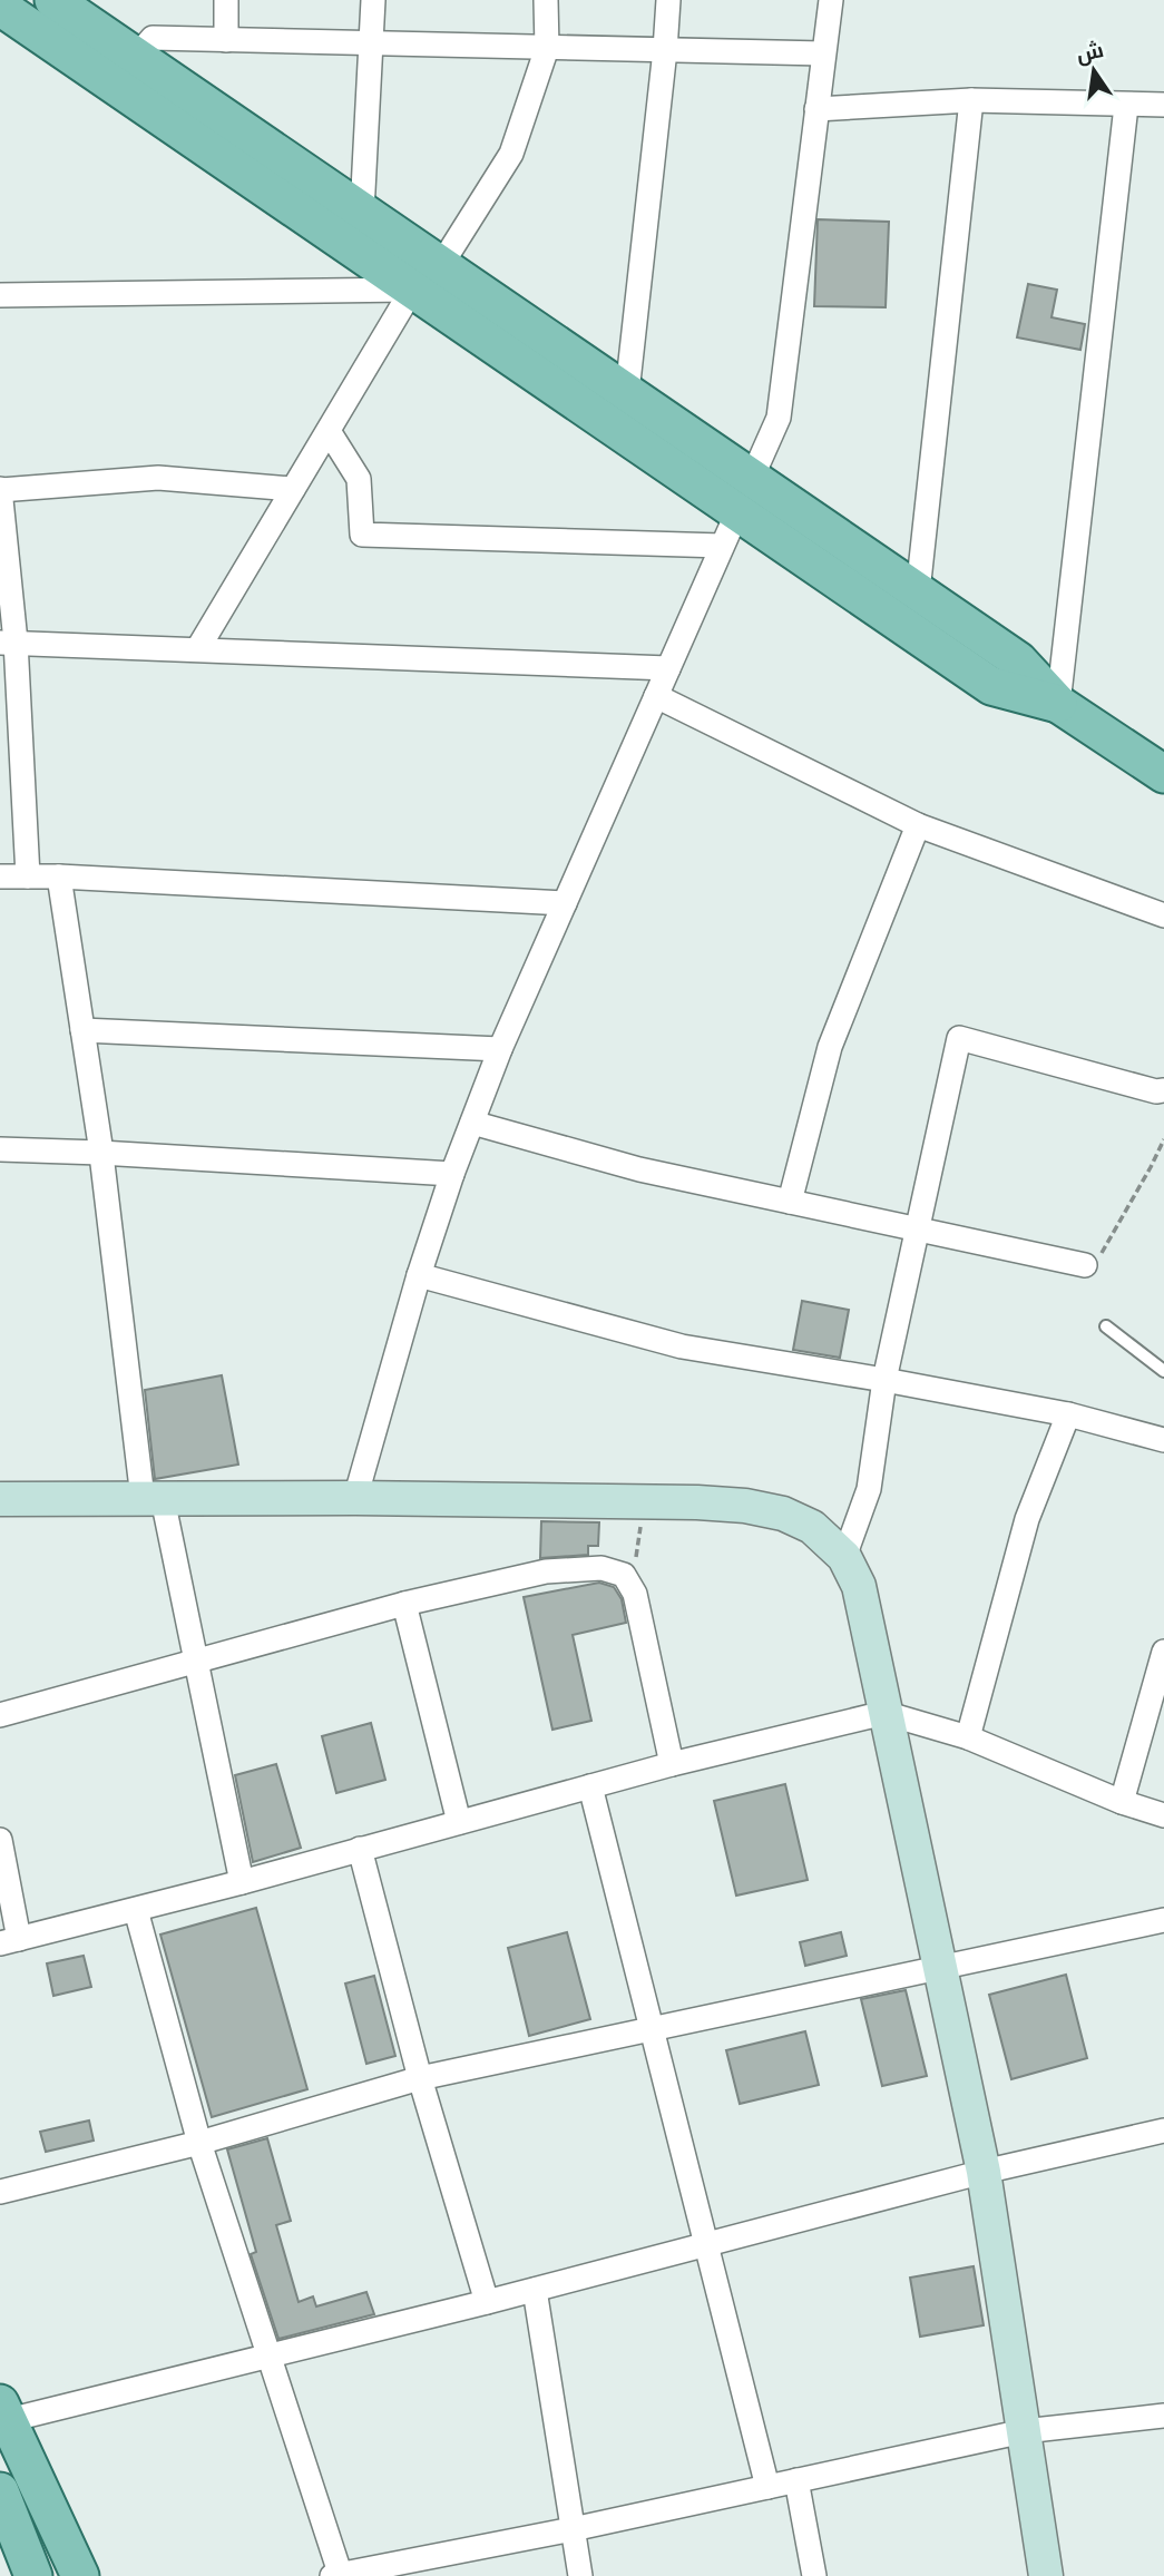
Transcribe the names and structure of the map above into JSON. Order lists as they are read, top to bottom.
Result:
{
  "north": "top"
}
